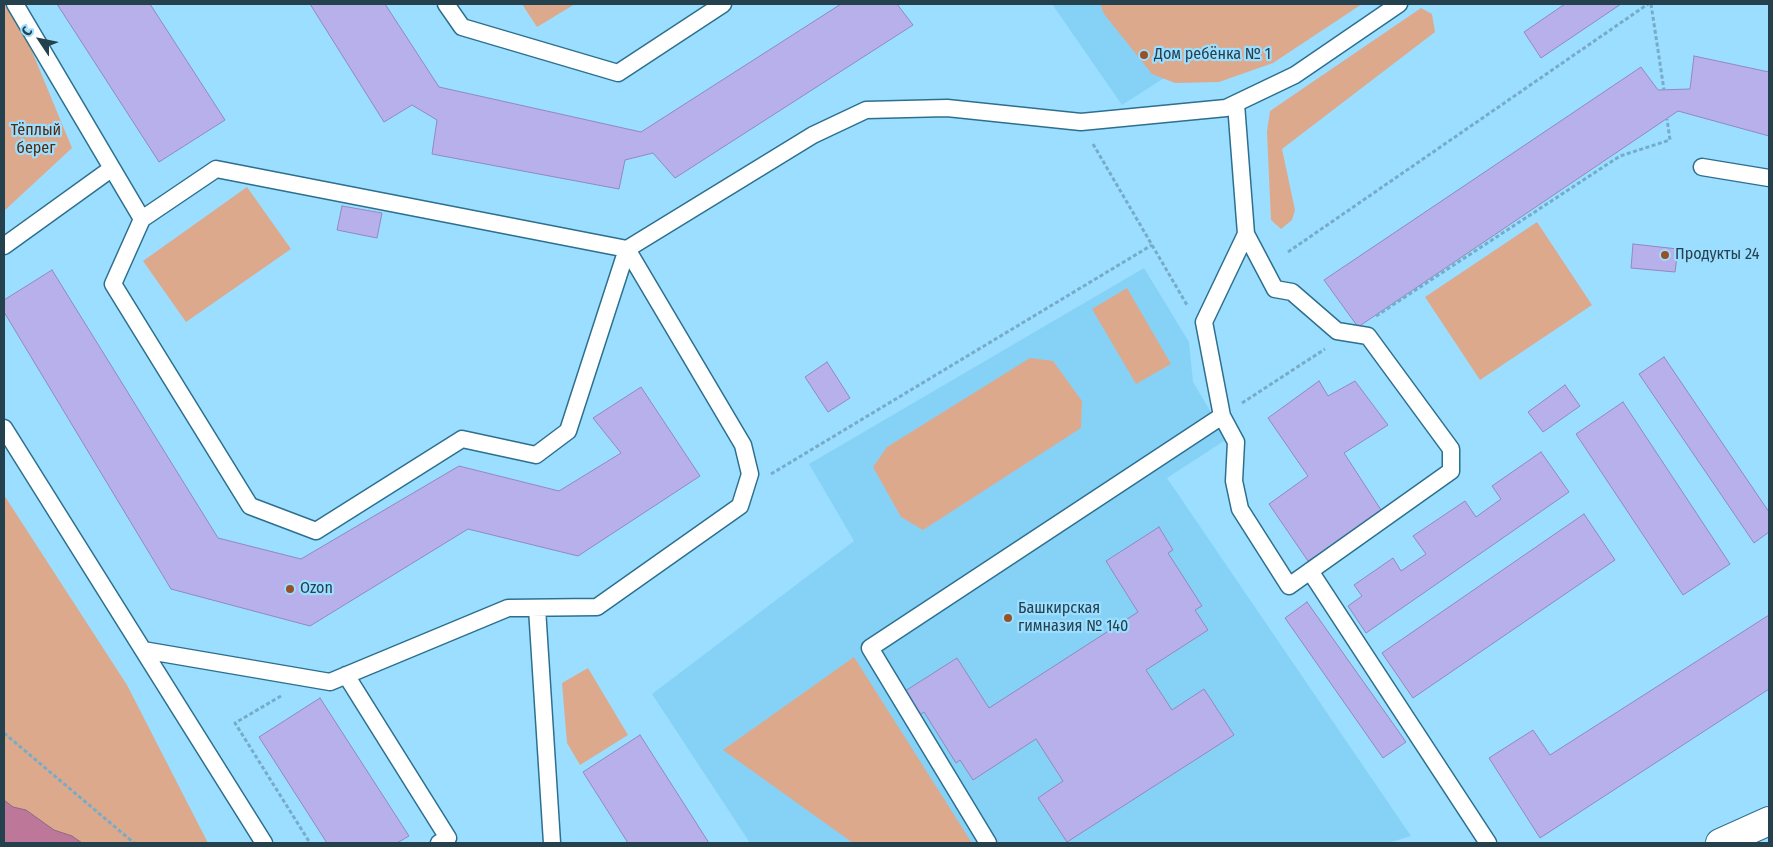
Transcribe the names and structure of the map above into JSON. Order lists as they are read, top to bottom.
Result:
{
  "parks": ["Тёплый берег"],
  "places": [
    "Дом ребёнка № 1",
    "Продукты 24",
    "Ozon",
    "Башкирская гимназия № 140"
  ],
  "north": "top left"
}
